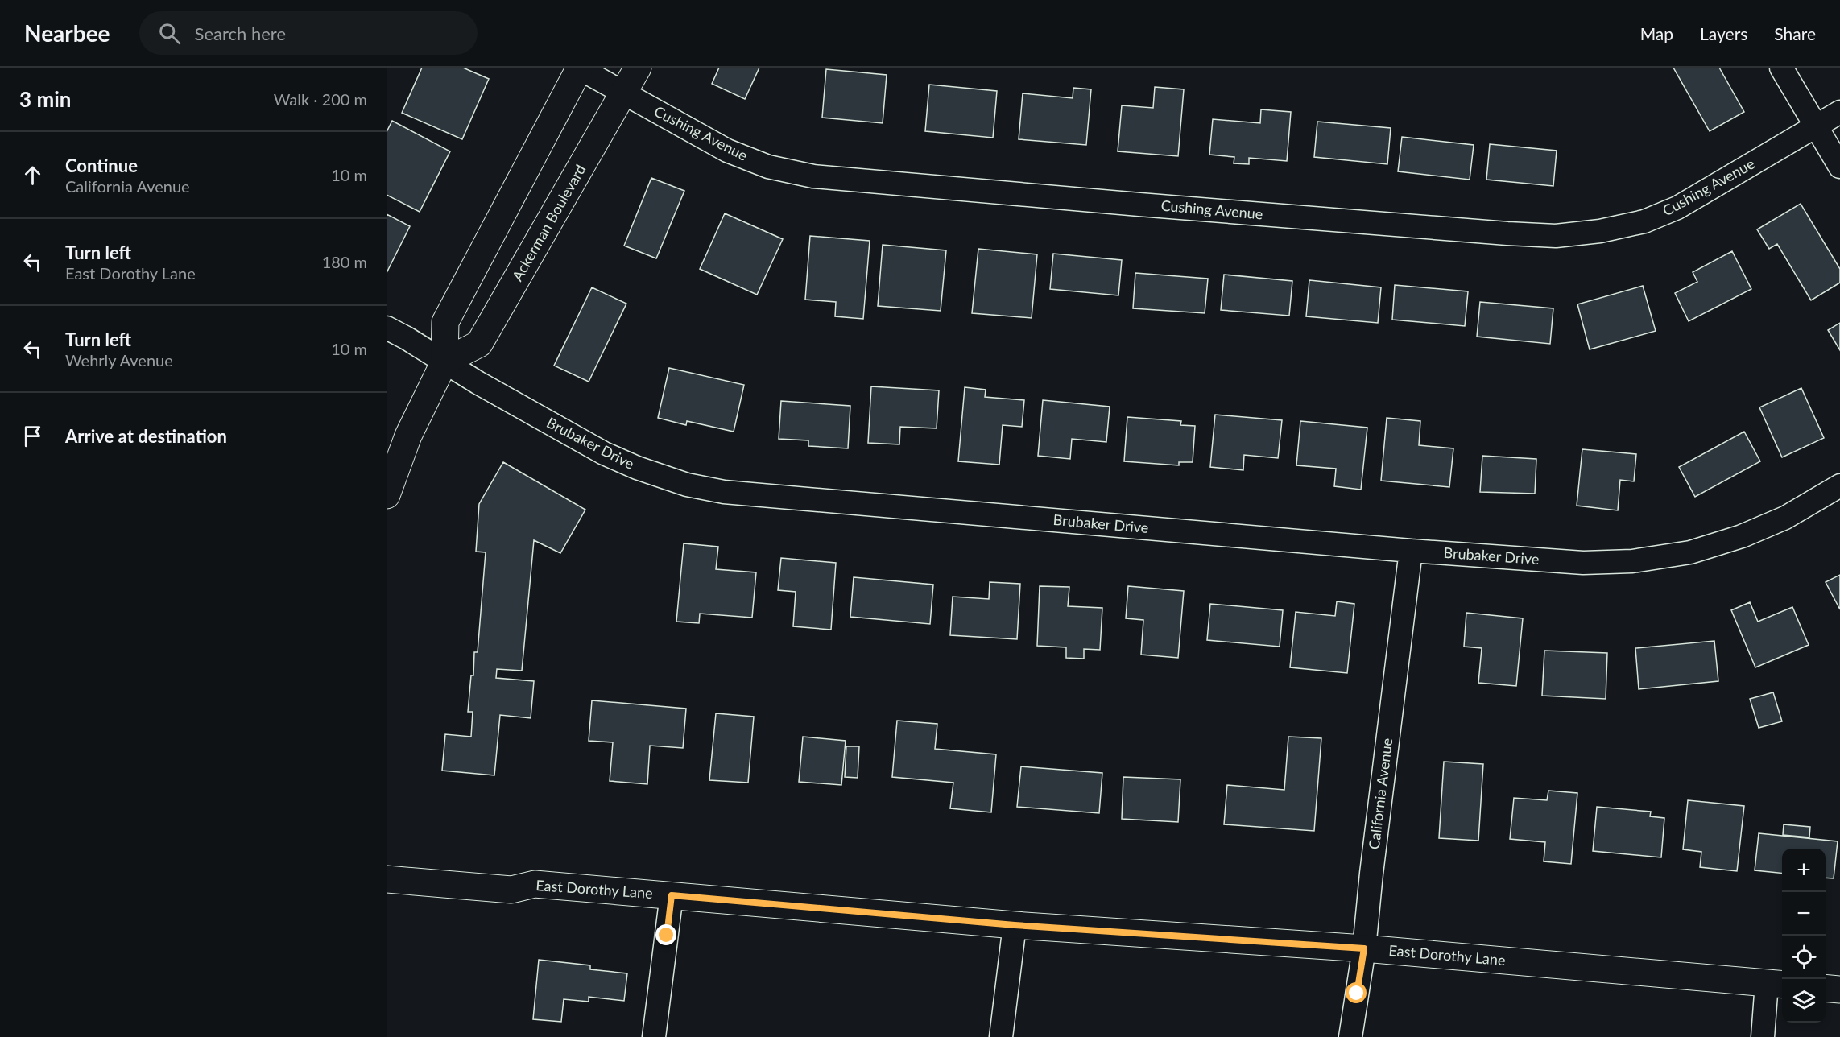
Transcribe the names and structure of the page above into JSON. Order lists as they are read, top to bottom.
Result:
{
  "streets": {
    "main road": ["Ackerman Boulevard", "East Dorothy Lane"],
    "street": ["Cushing Avenue", "Brubaker Drive", "California Avenue"]
  },
  "crossings": [
    ["Cushing Avenue", "Ackerman Boulevard"],
    ["Ackerman Boulevard", "Brubaker Drive"],
    ["Brubaker Drive", "California Avenue"],
    ["California Avenue", "East Dorothy Lane"]
  ],
  "page": {
    "header": "Nearbee",
    "search": "Search here",
    "nav": ["Map", "Layers", "Share"],
    "heading": ["3 min", "Walk · 200 m"],
    "list": [
      ["Continue", "California Avenue", "10 m"],
      ["Turn left", "East Dorothy Lane", "180 m"],
      ["Turn left", "Wehrly Avenue", "10 m"],
      "Arrive at destination"
    ],
    "map_buttons": ["+", "−"]
  }
}
